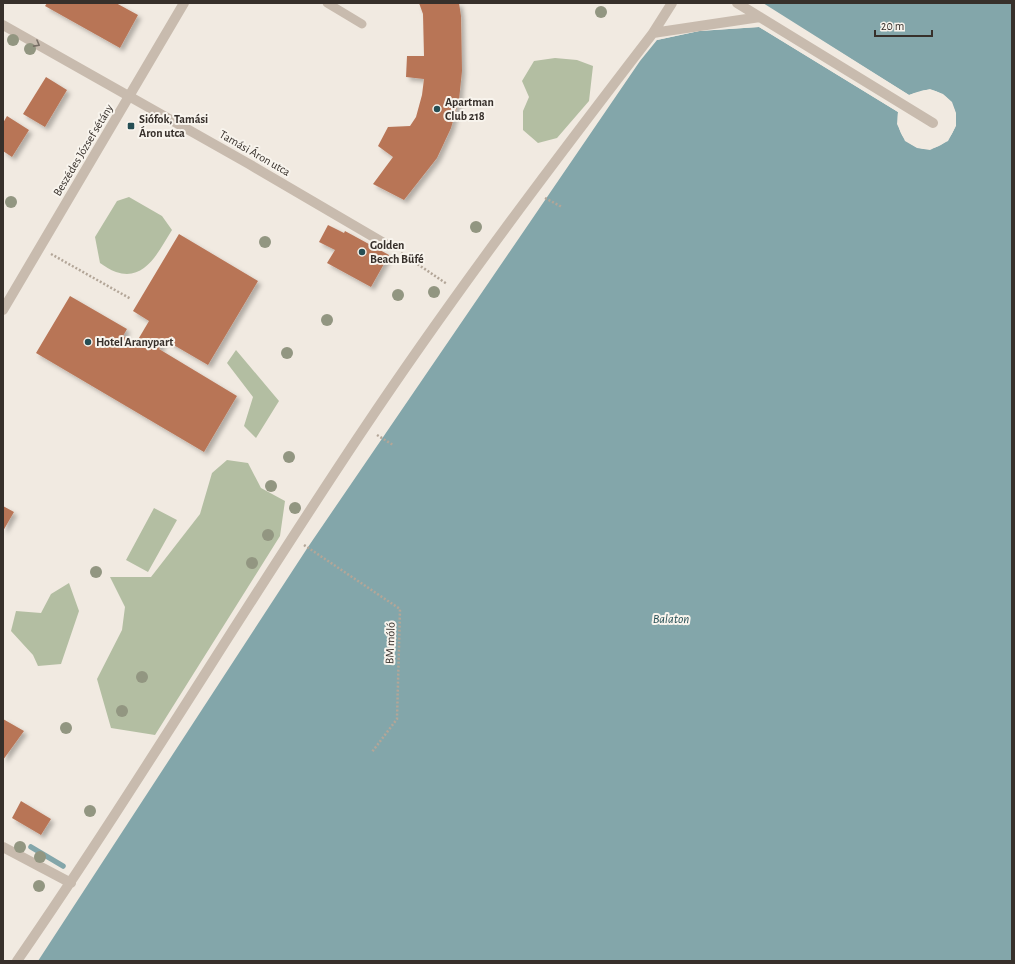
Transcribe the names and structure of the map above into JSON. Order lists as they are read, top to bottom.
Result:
{
  "streets": {
    "street": ["Beszédes József sétány", "Tamási Áron utca"],
    "path": ["BM móló"]
  },
  "crossings": [
    ["Beszédes József sétány", "Tamási Áron utca"]
  ],
  "water": ["Balaton"],
  "places": {
    "other": ["Apartman Club 218", "Golden Beach Büfé", "Hotel Aranypart"],
    "transit": ["Siófok, Tamási Áron utca"]
  },
  "scale_bar": "20 m"
}
